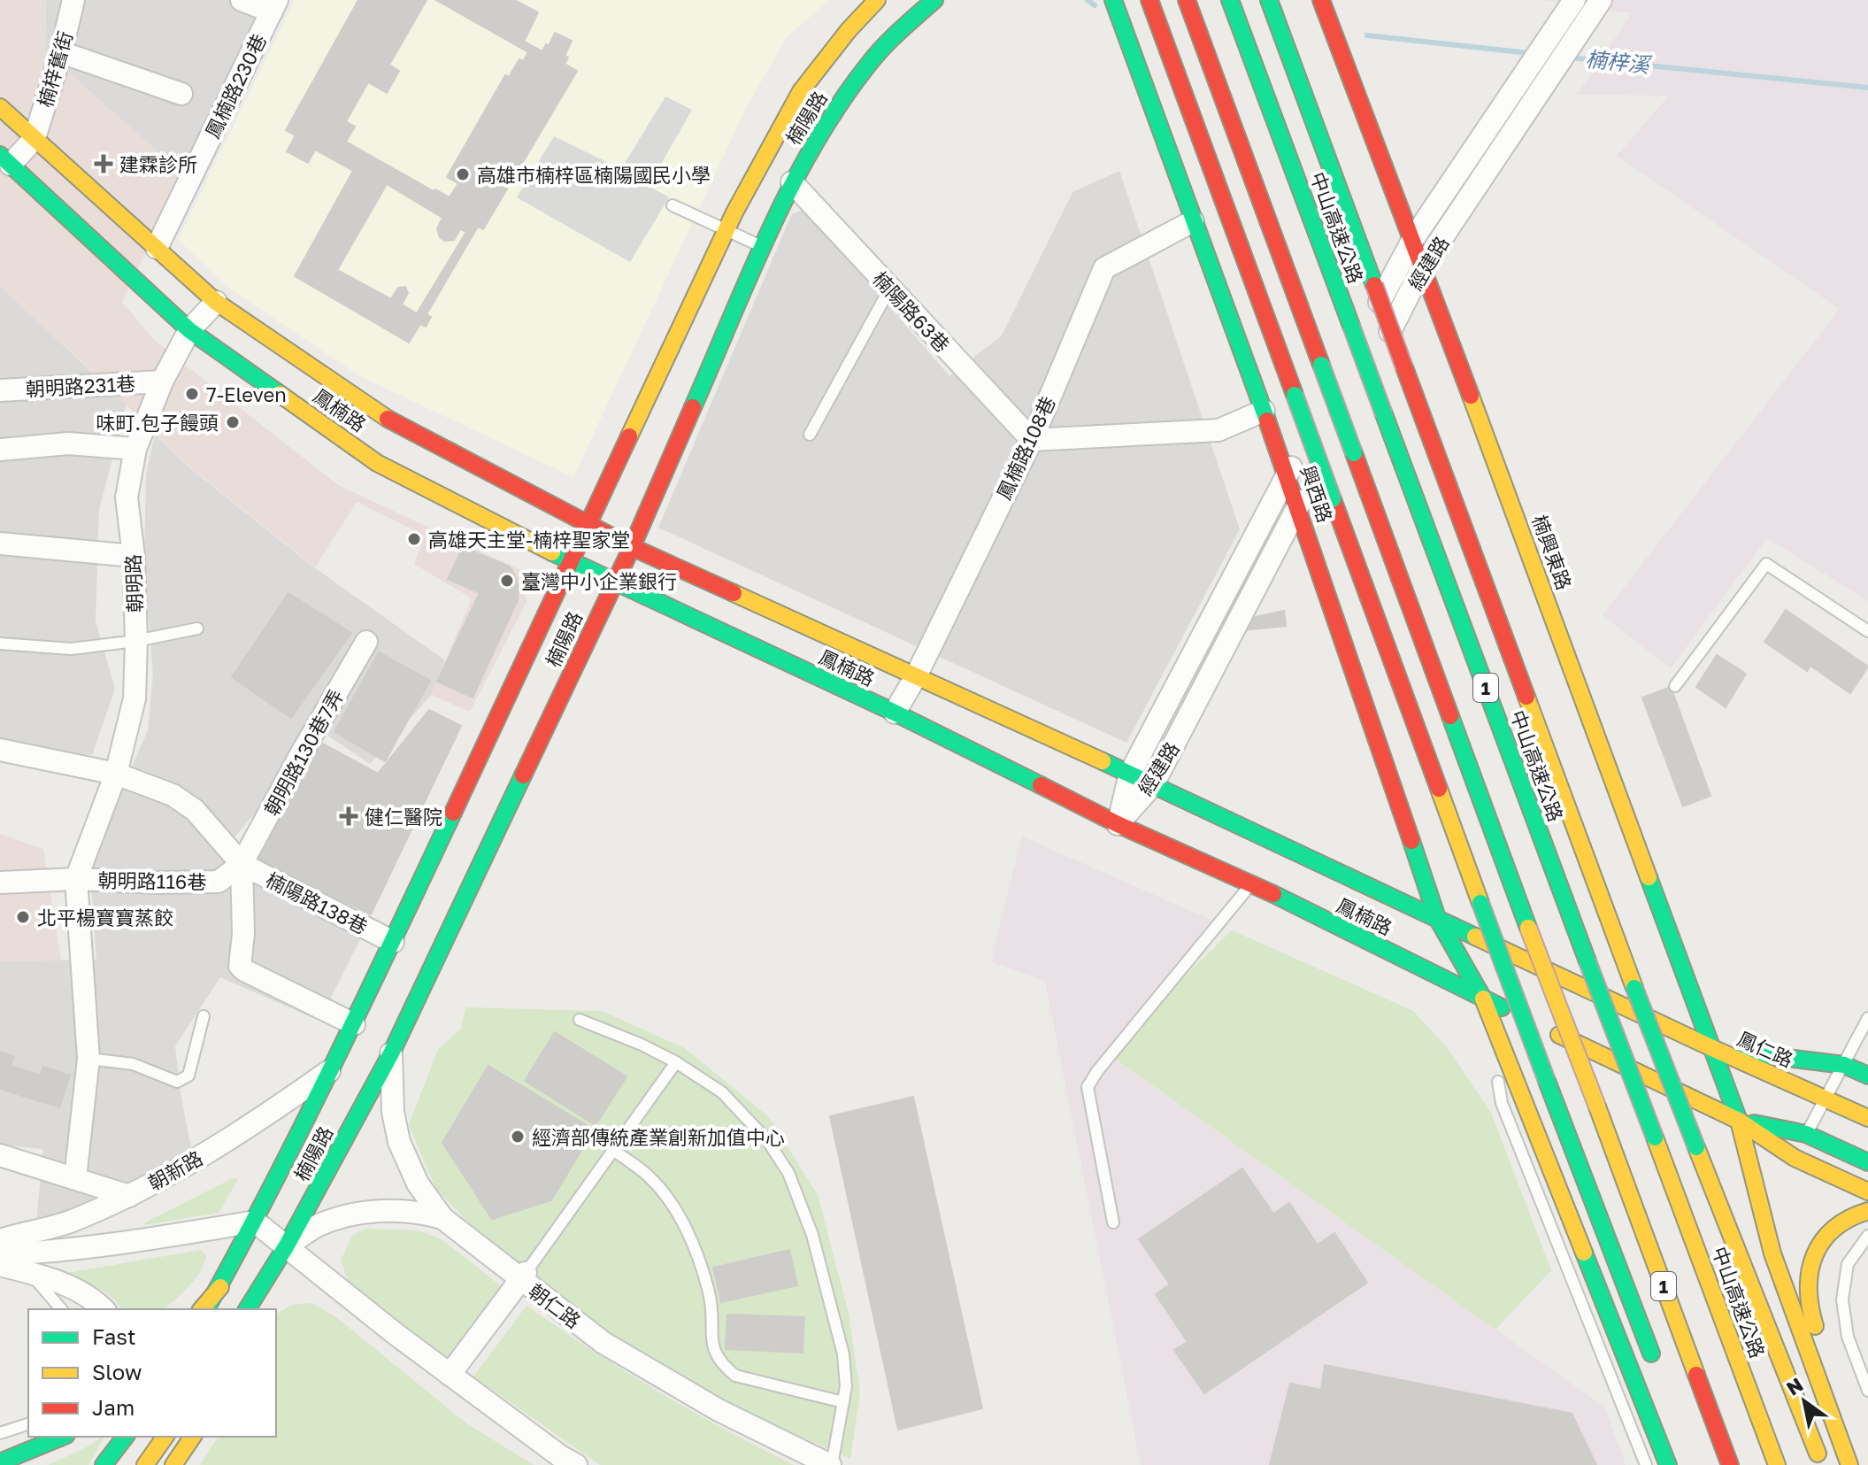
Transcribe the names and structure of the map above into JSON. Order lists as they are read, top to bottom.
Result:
{
  "streets": {
    "main road": [
      "楠陽路",
      "中山高速公路",
      "鳳楠路",
      "興西路",
      "楠興東路",
      "1",
      "鳳仁路"
    ],
    "street": [
      "楠梓舊街",
      "鳳楠路230巷",
      "經建路",
      "楠陽路63巷",
      "朝明路231巷",
      "鳳楠路108巷",
      "朝明路",
      "朝明路130巷7弄",
      "朝明路116巷",
      "楠陽路138巷",
      "朝新路",
      "朝仁路"
    ]
  },
  "crossings": [
    ["楠梓舊街", "鳳楠路"],
    ["鳳楠路230巷", "鳳楠路"],
    ["楠陽路", "楠陽路63巷"],
    ["楠陽路", "鳳楠路"],
    ["楠陽路", "楠陽路138巷"],
    ["楠陽路", "朝新路"],
    ["楠陽路", "朝仁路"],
    ["經建路", "鳳楠路"],
    ["經建路", "興西路"],
    ["經建路", "楠興東路"],
    ["楠陽路63巷", "鳳楠路108巷"],
    ["朝明路231巷", "朝明路"],
    ["鳳楠路", "鳳楠路108巷"],
    ["鳳楠路", "興西路"],
    ["鳳楠路", "楠興東路"],
    ["鳳楠路", "朝明路"],
    ["鳳楠路", "鳳仁路"],
    ["鳳楠路108巷", "興西路"],
    ["楠興東路", "鳳仁路"],
    ["朝明路", "朝明路116巷"],
    ["朝明路130巷7弄", "朝明路116巷"],
    ["朝明路130巷7弄", "楠陽路138巷"],
    ["朝明路116巷", "楠陽路138巷"]
  ],
  "water": ["楠梓溪"],
  "places": {
    "health": ["建霖診所", "健仁醫院"],
    "other": [
      "高雄市楠梓區楠陽國民小學",
      "7-Eleven",
      "味町.包子饅頭",
      "高雄天主堂-楠梓聖家堂",
      "臺灣中小企業銀行",
      "北平楊寶寶蒸餃",
      "經濟部傳統產業創新加值中心"
    ]
  },
  "legend": ["Fast", "Slow", "Jam"],
  "north": "top left"
}
